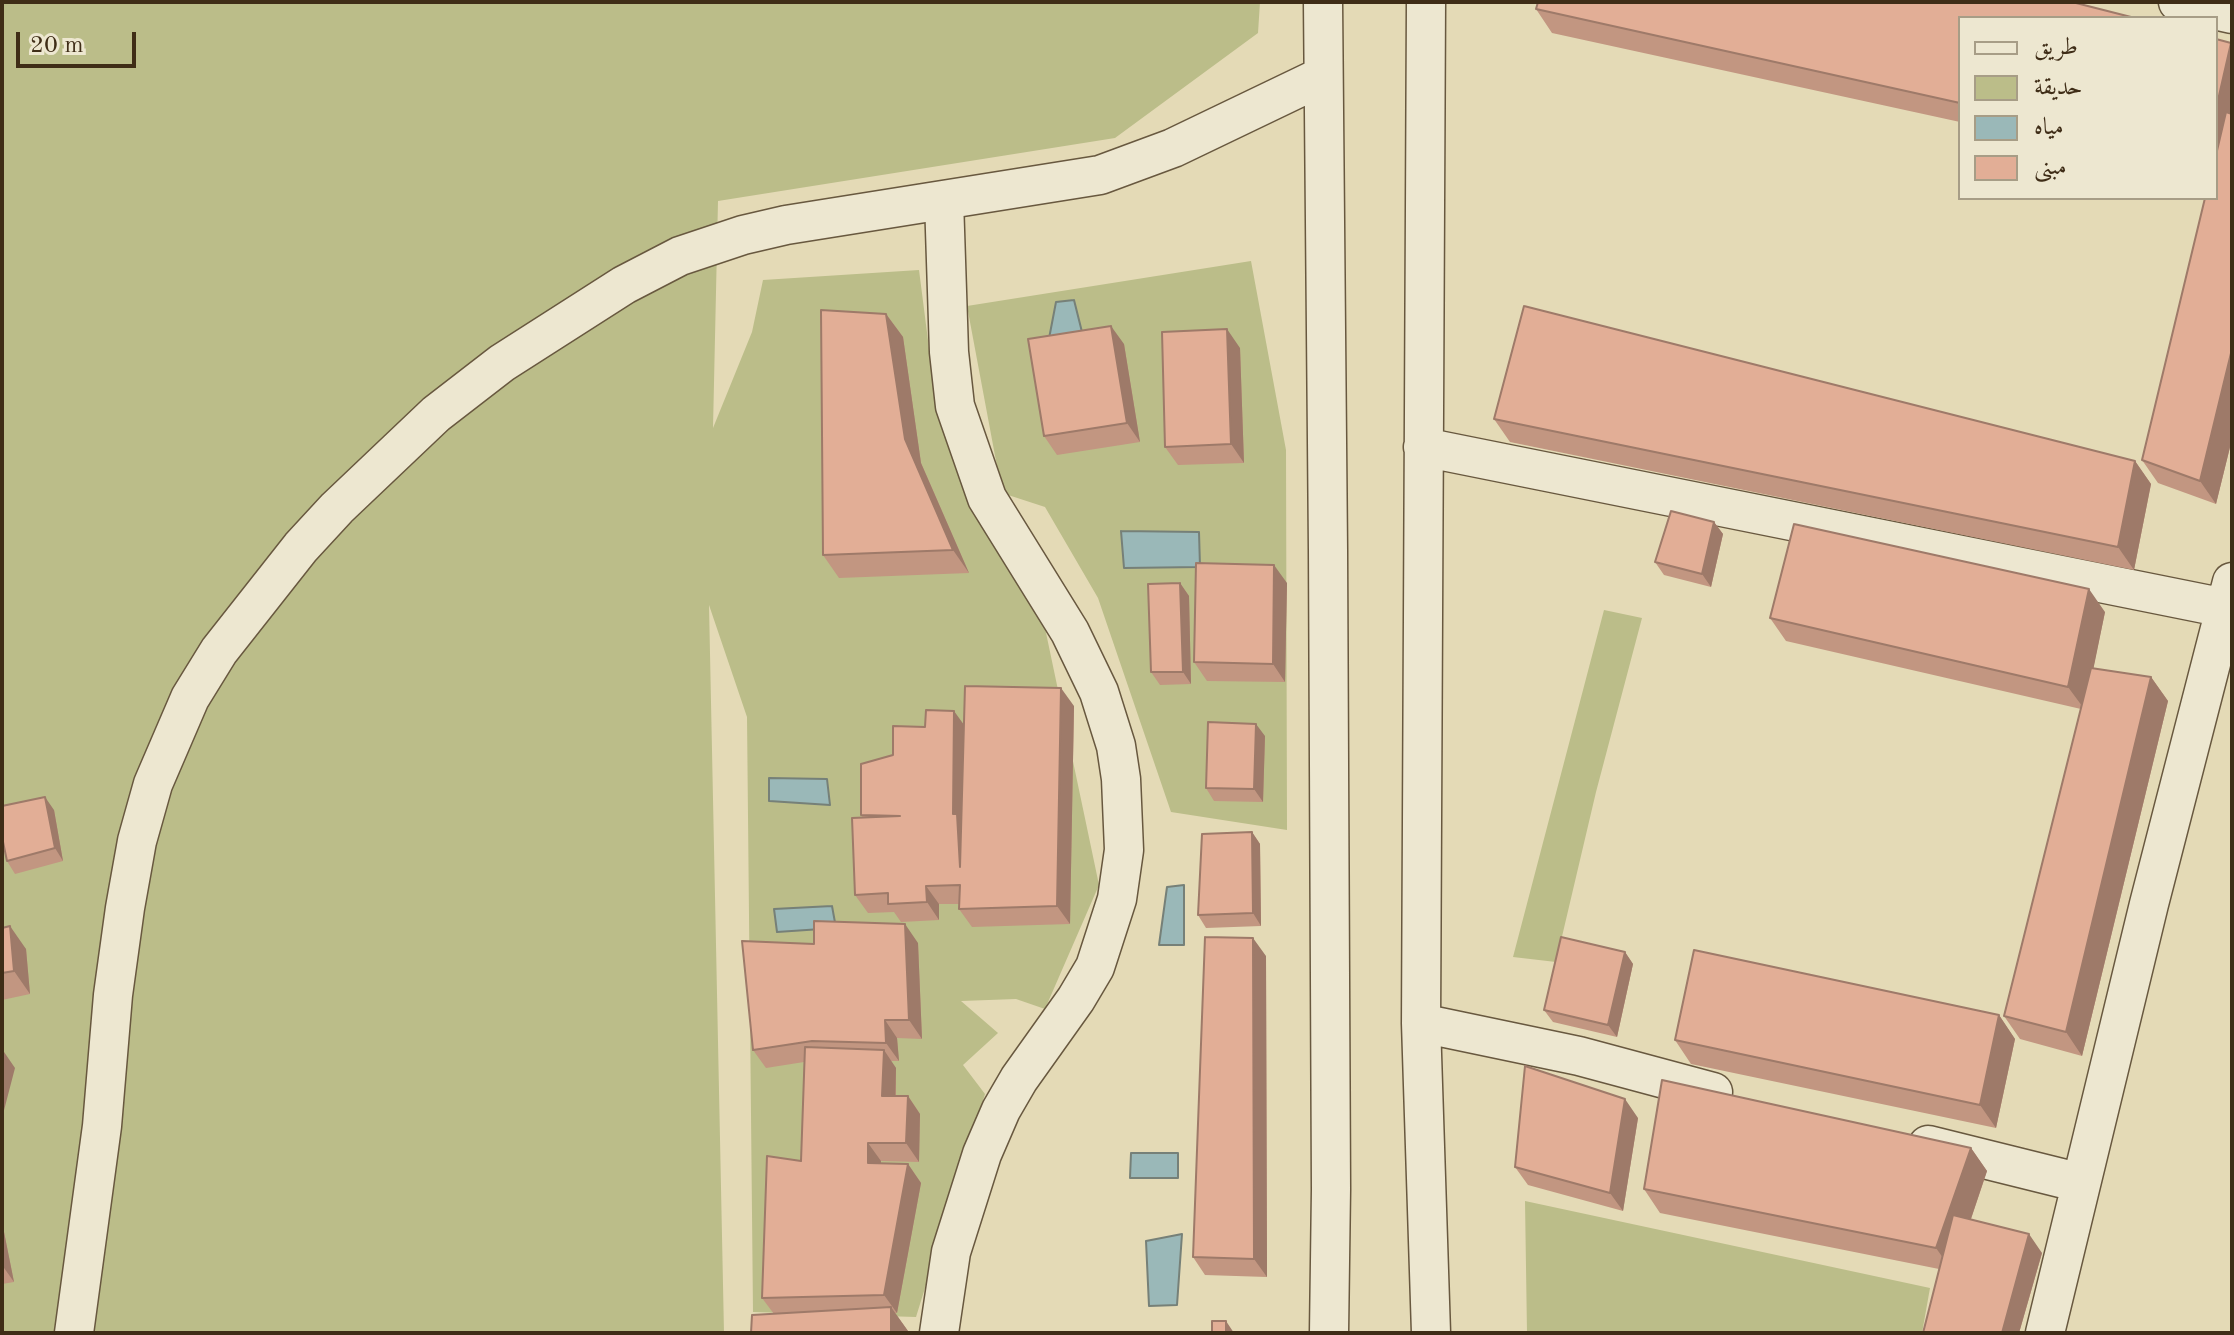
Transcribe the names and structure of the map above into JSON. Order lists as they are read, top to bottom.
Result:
{
  "legend": [
    "طريق",
    "حديقة",
    "مياه",
    "مبنى"
  ],
  "scale_bar": "20 m"
}
